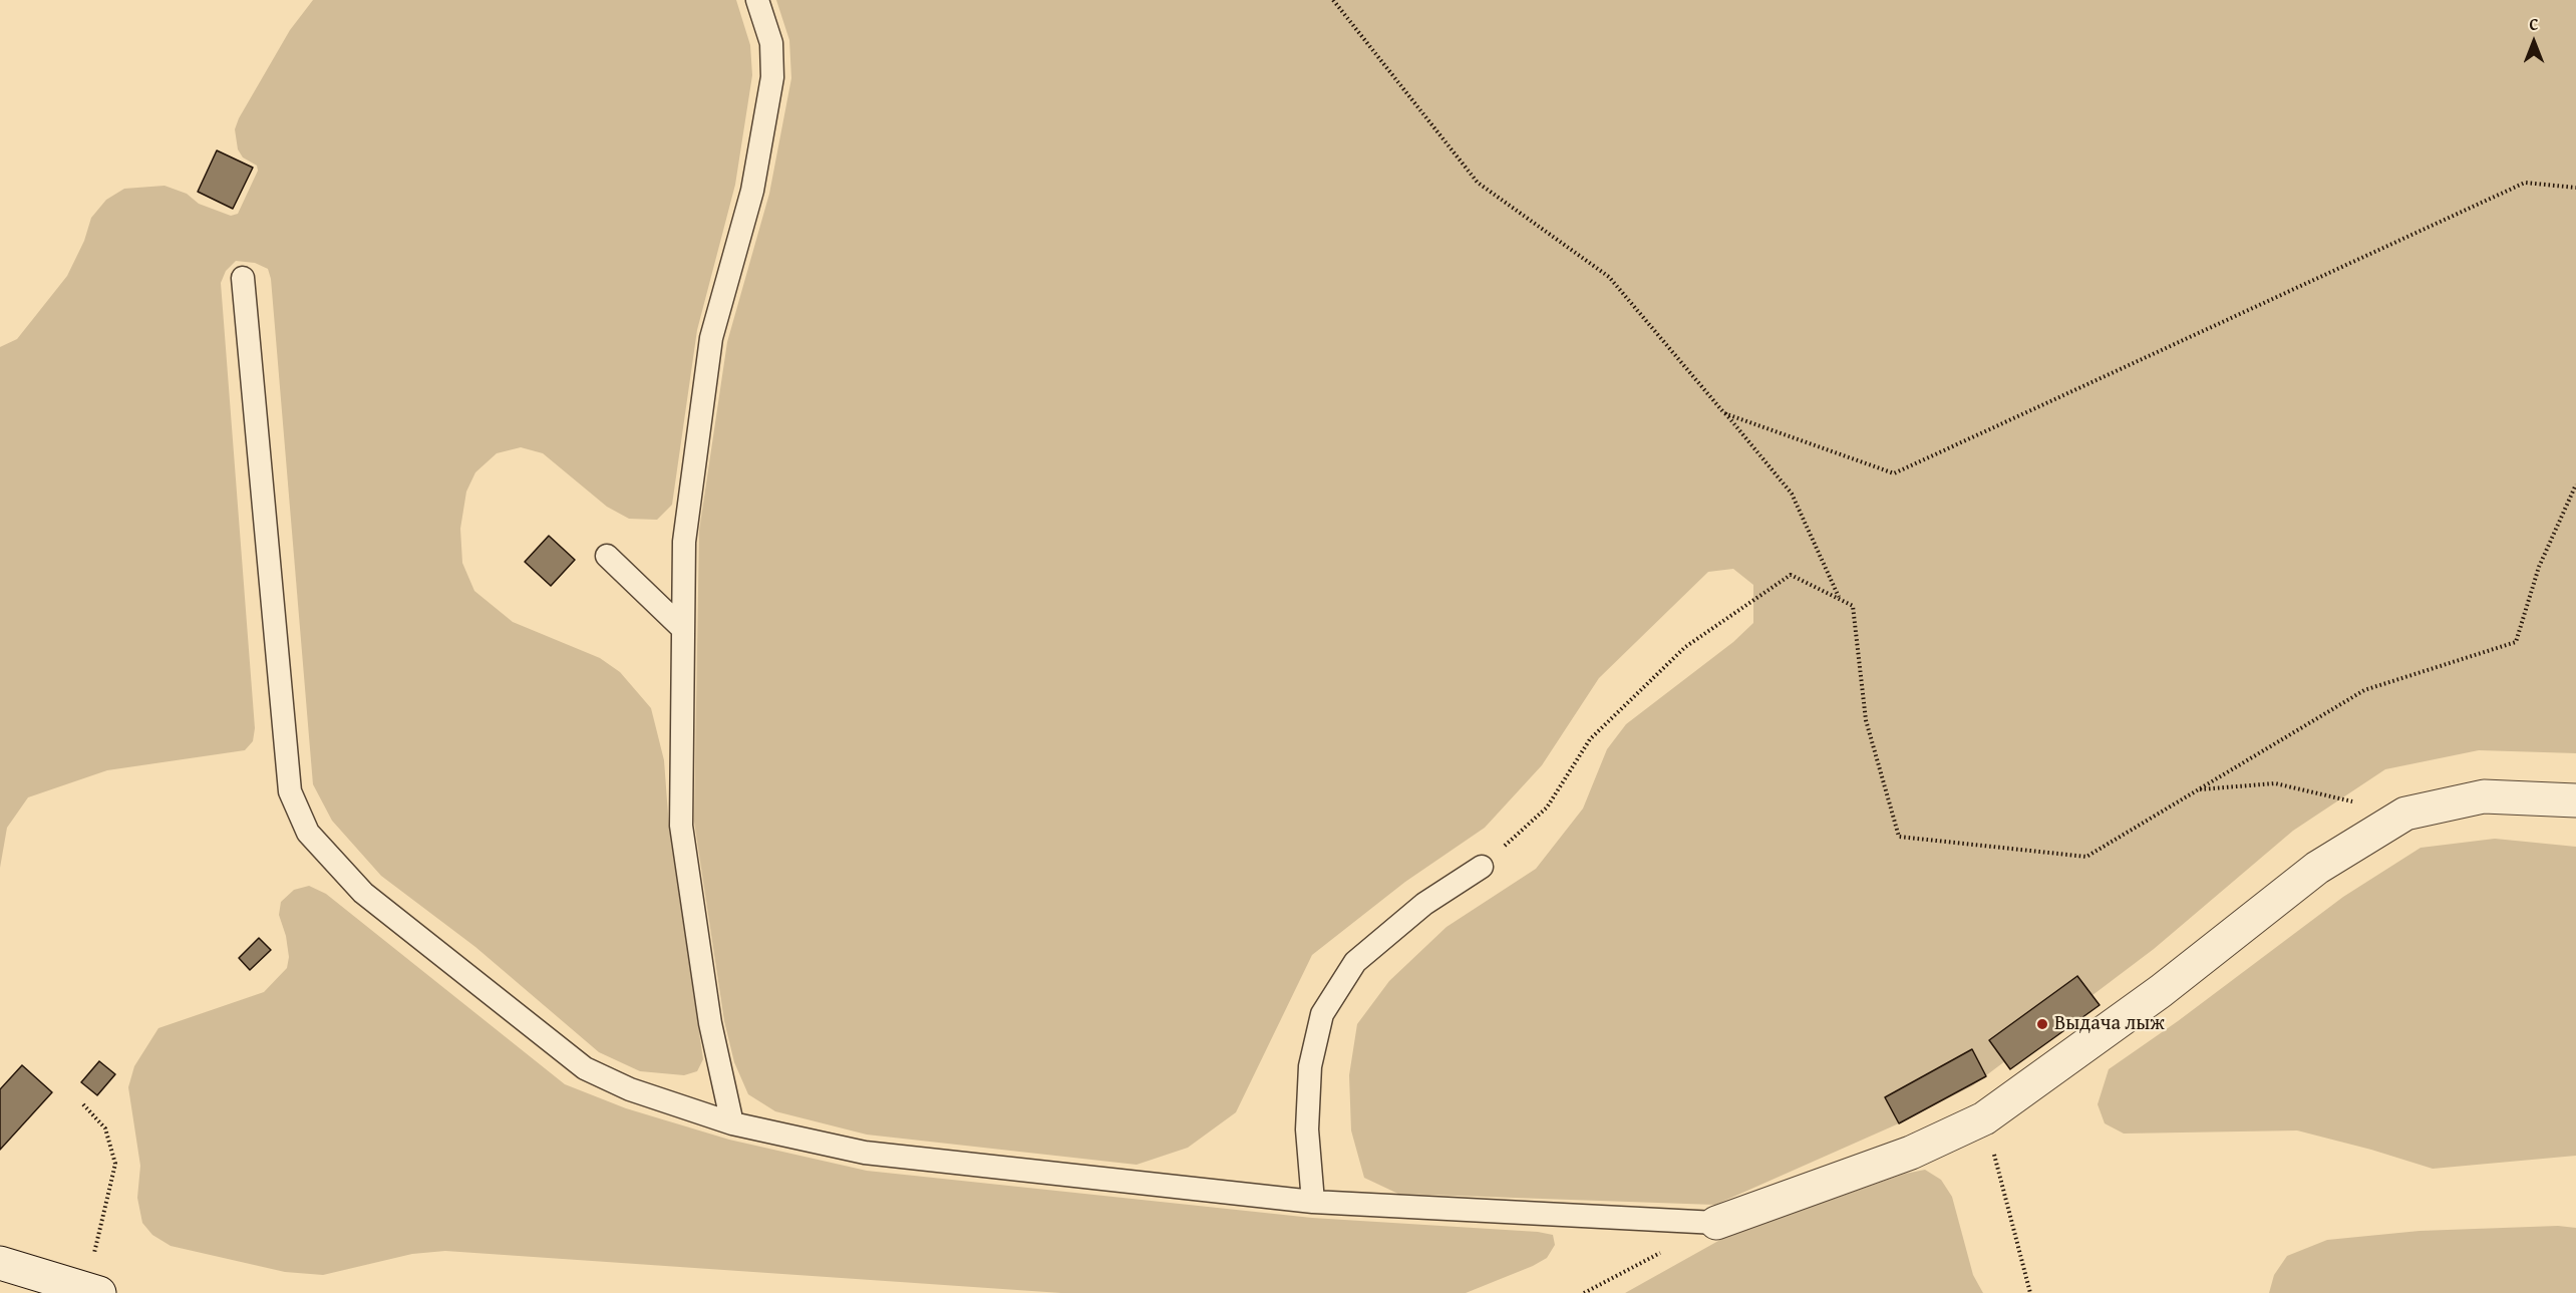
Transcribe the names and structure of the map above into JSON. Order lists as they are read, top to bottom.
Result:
{
  "places": ["Выдача лыж"],
  "north": "top"
}
